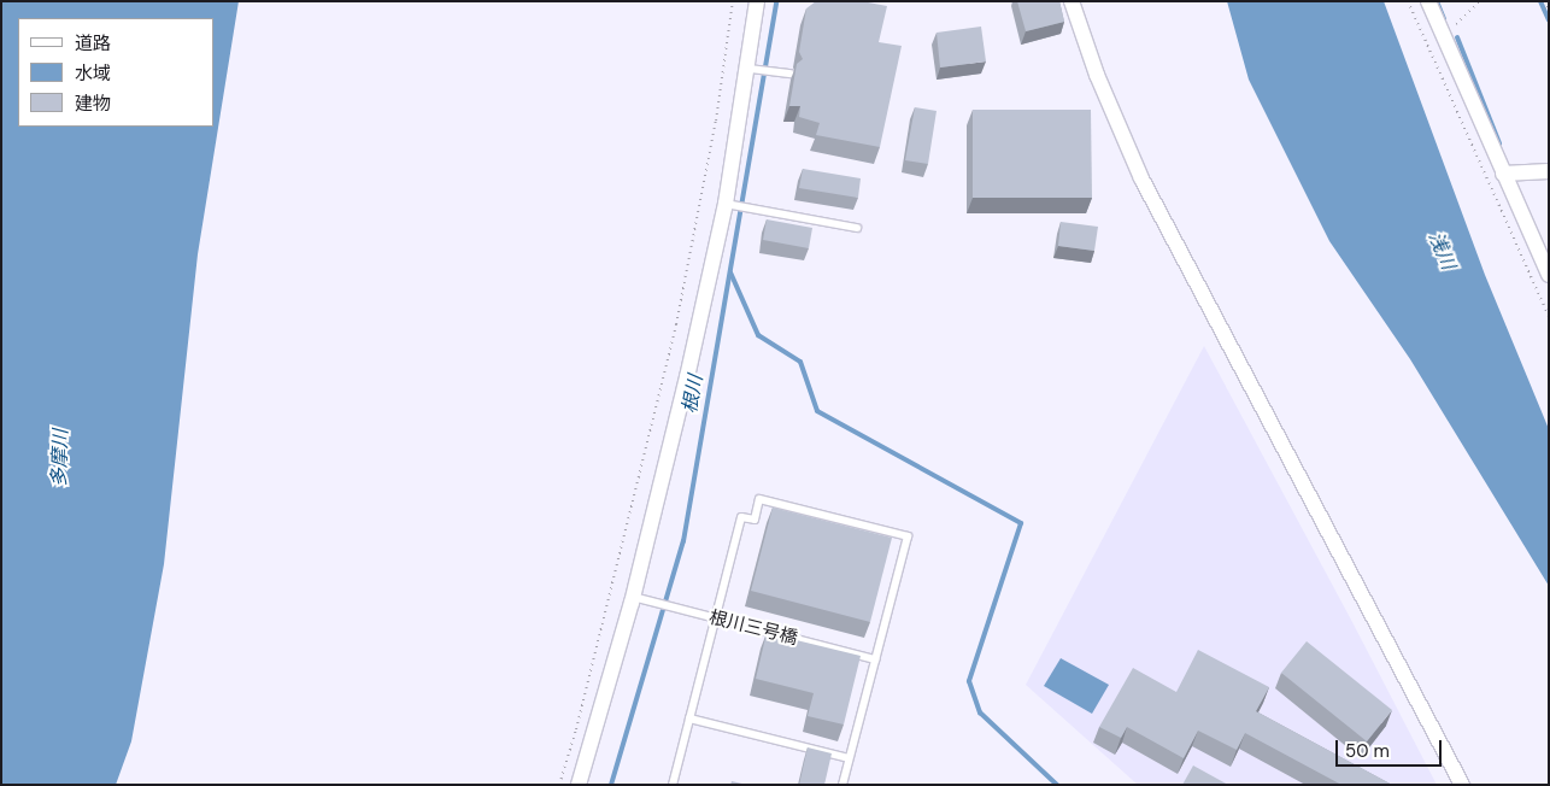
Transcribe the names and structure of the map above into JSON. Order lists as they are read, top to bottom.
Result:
{
  "streets": {
    "lane": ["根川三号橋"]
  },
  "water": ["浅川", "根川", "多摩川"],
  "legend": ["道路", "水域", "建物"],
  "scale_bar": "50 m"
}
